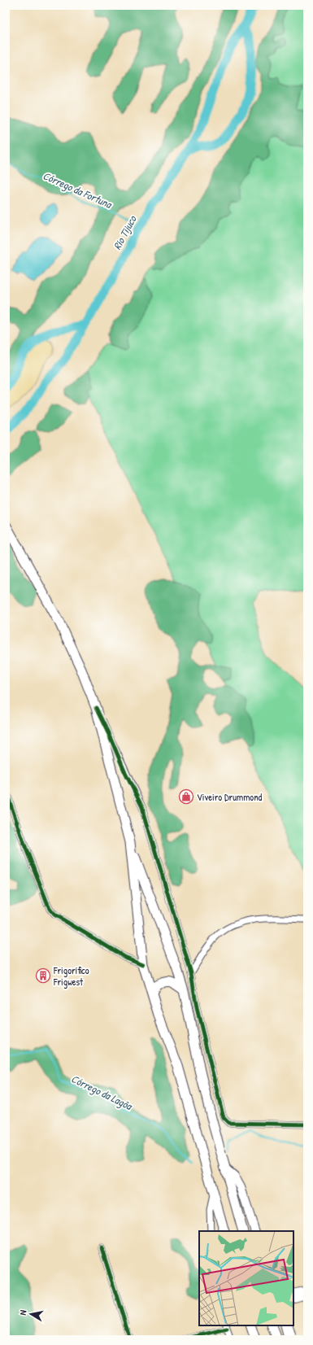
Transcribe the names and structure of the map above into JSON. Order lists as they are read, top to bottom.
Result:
{
  "water": ["Córrego da Fortuna", "Rio Tijuco", "Córrego da Lagôa"],
  "places": {
    "shop": ["Viveiro Drummond"],
    "building": ["Frigorífico Frigwest"]
  },
  "north": "left"
}
